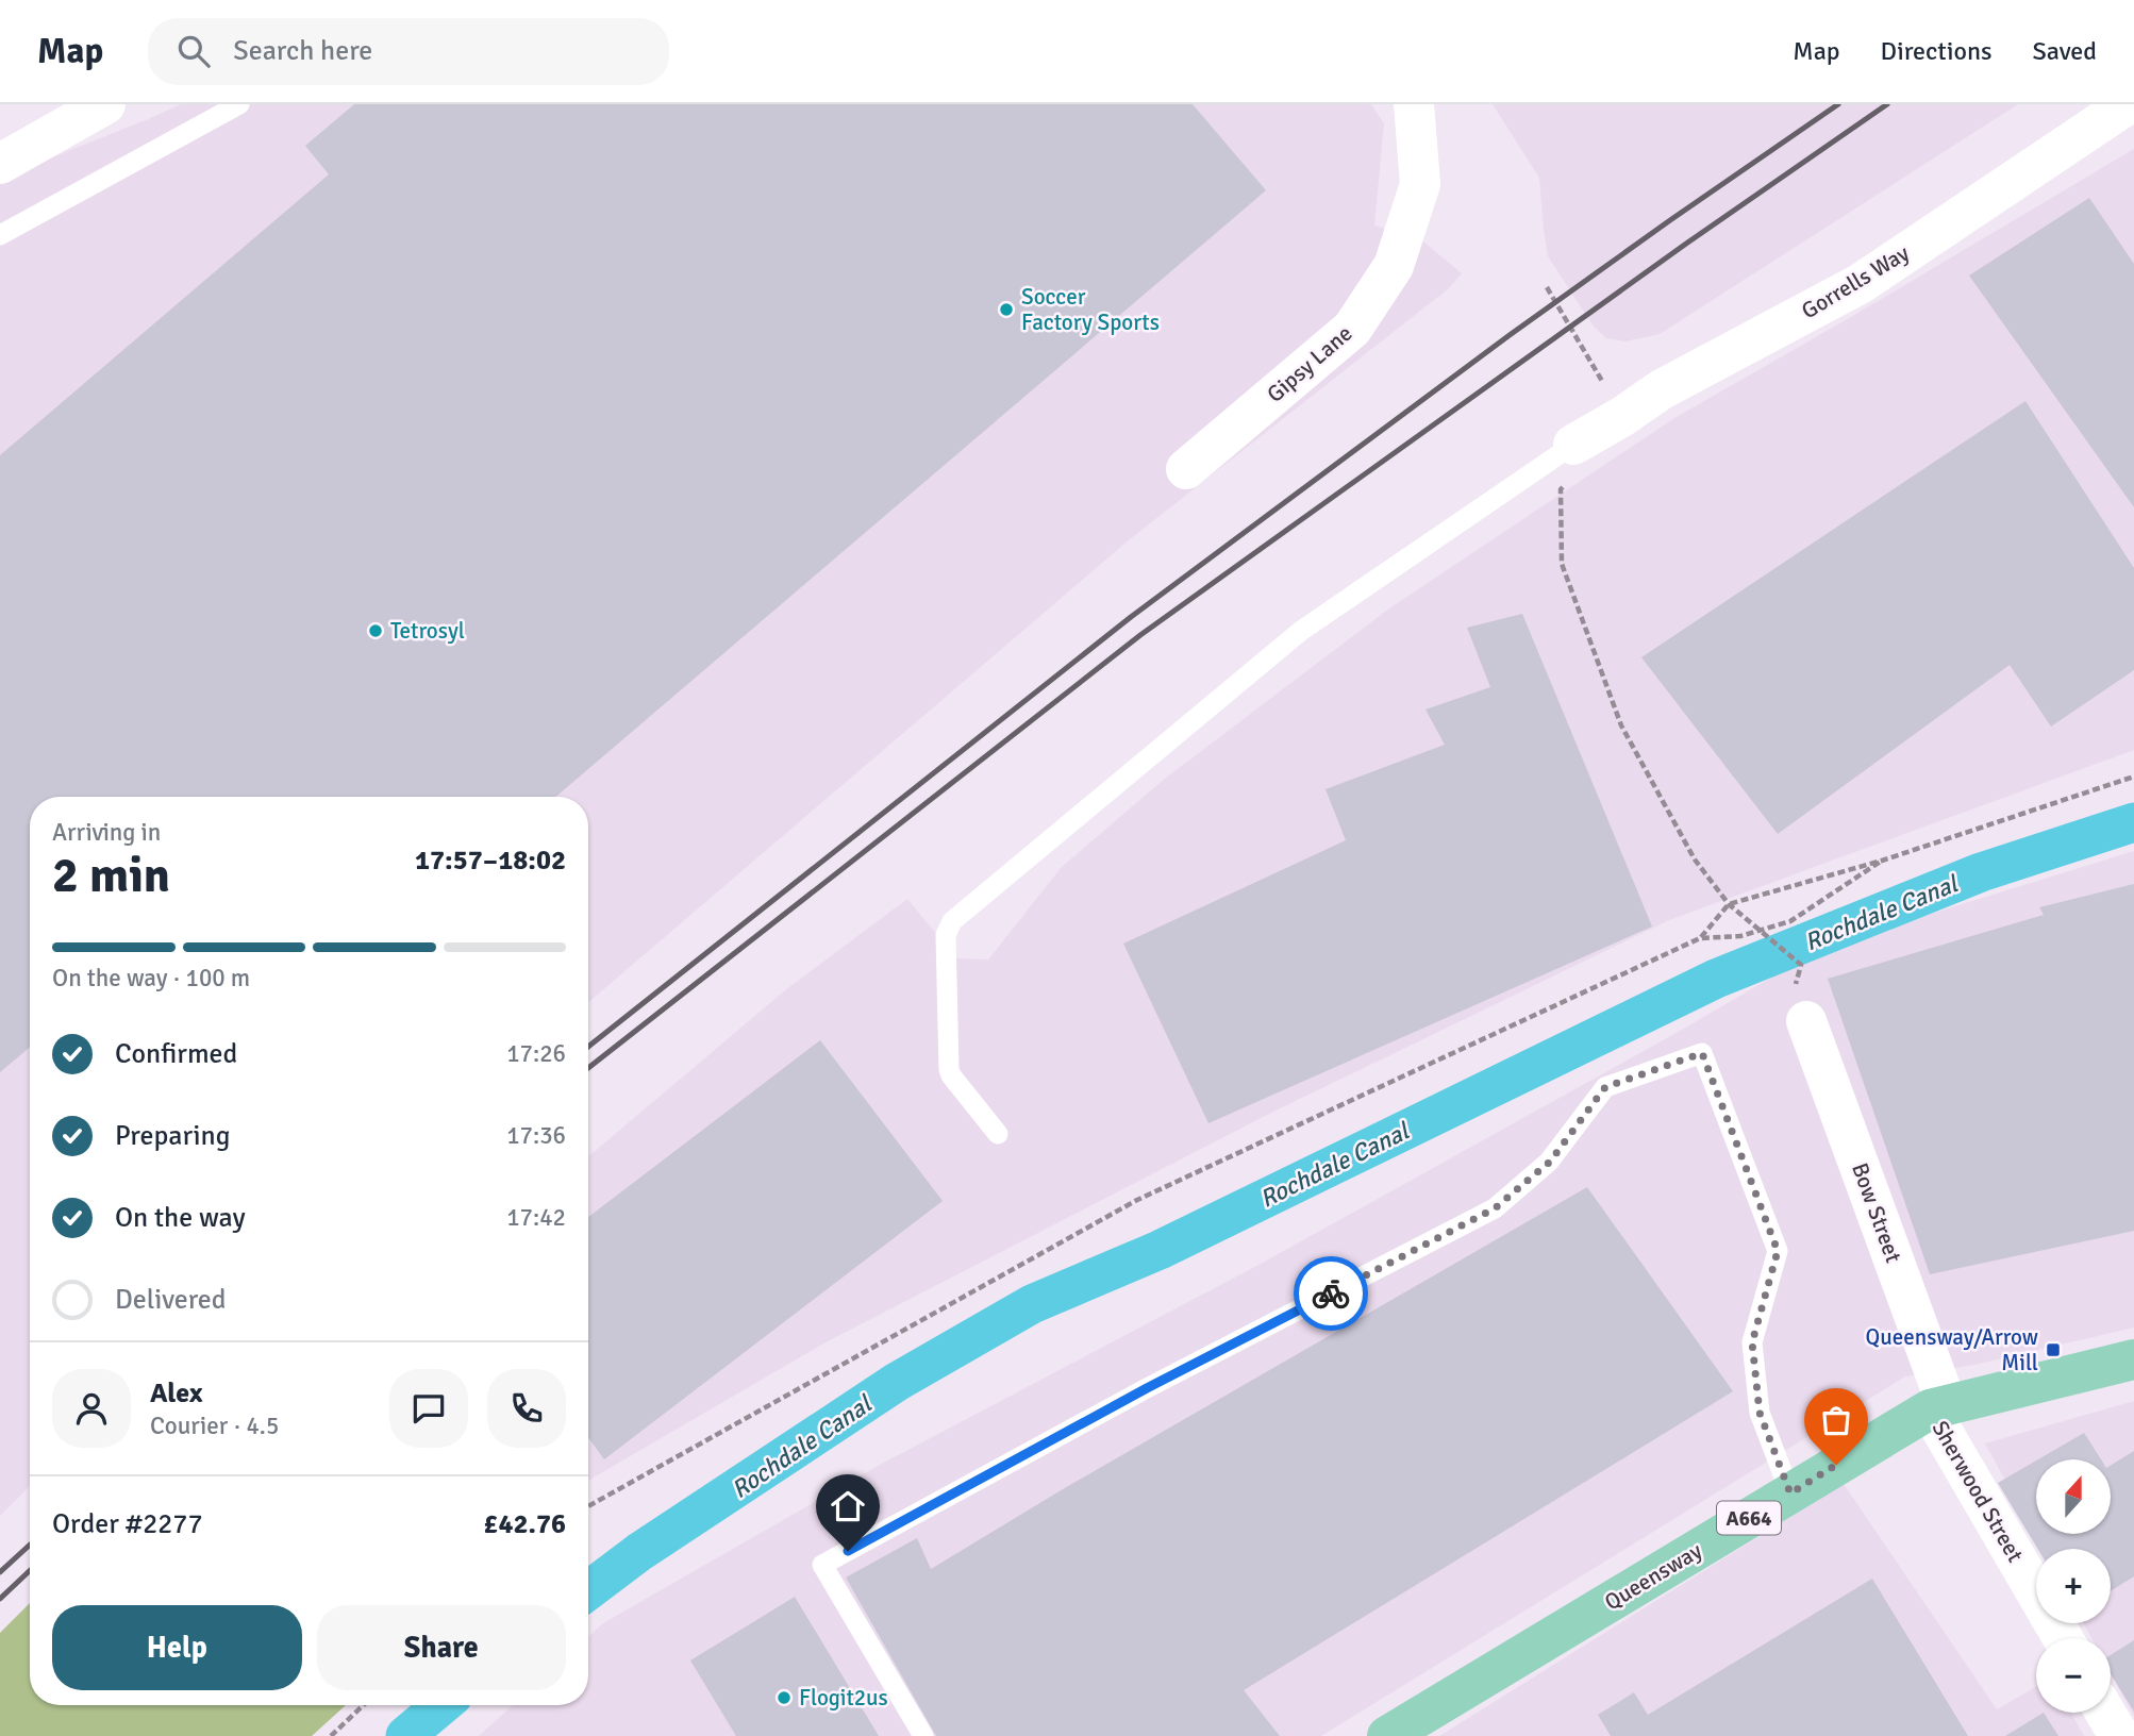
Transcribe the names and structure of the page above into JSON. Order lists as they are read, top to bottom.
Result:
{
  "streets": {
    "main road": ["A664", "Queensway"],
    "street": [
      "Gorrells Way",
      "Gipsy Lane",
      "Bow Street",
      "Sherwood Street"
    ]
  },
  "crossings": [
    ["Bow Street", "Sherwood Street"],
    ["Bow Street", "Queensway"],
    ["Sherwood Street", "Queensway"]
  ],
  "water": ["Rochdale Canal"],
  "places": {
    "other": ["Soccer Factory Sports", "Tetrosyl", "Flogit2us"],
    "transit": ["Queensway/Arrow Mill"]
  },
  "north": "top",
  "page": {
    "header": "Map",
    "search": "Search here",
    "nav": ["Map", "Directions", "Saved"],
    "heading": ["2 min", "Arriving in", "17:57–18:02"],
    "panel": [
      "Alex",
      "Courier · 4.5",
      "Order #2277",
      "£42.76"
    ],
    "bar": "On the way · 100 m",
    "list": [
      ["Confirmed", "17:26"],
      ["Preparing", "17:36"],
      ["On the way", "17:42"],
      "Delivered"
    ],
    "map_buttons": ["+", "−"],
    "buttons": ["Help", "Share"]
  }
}
